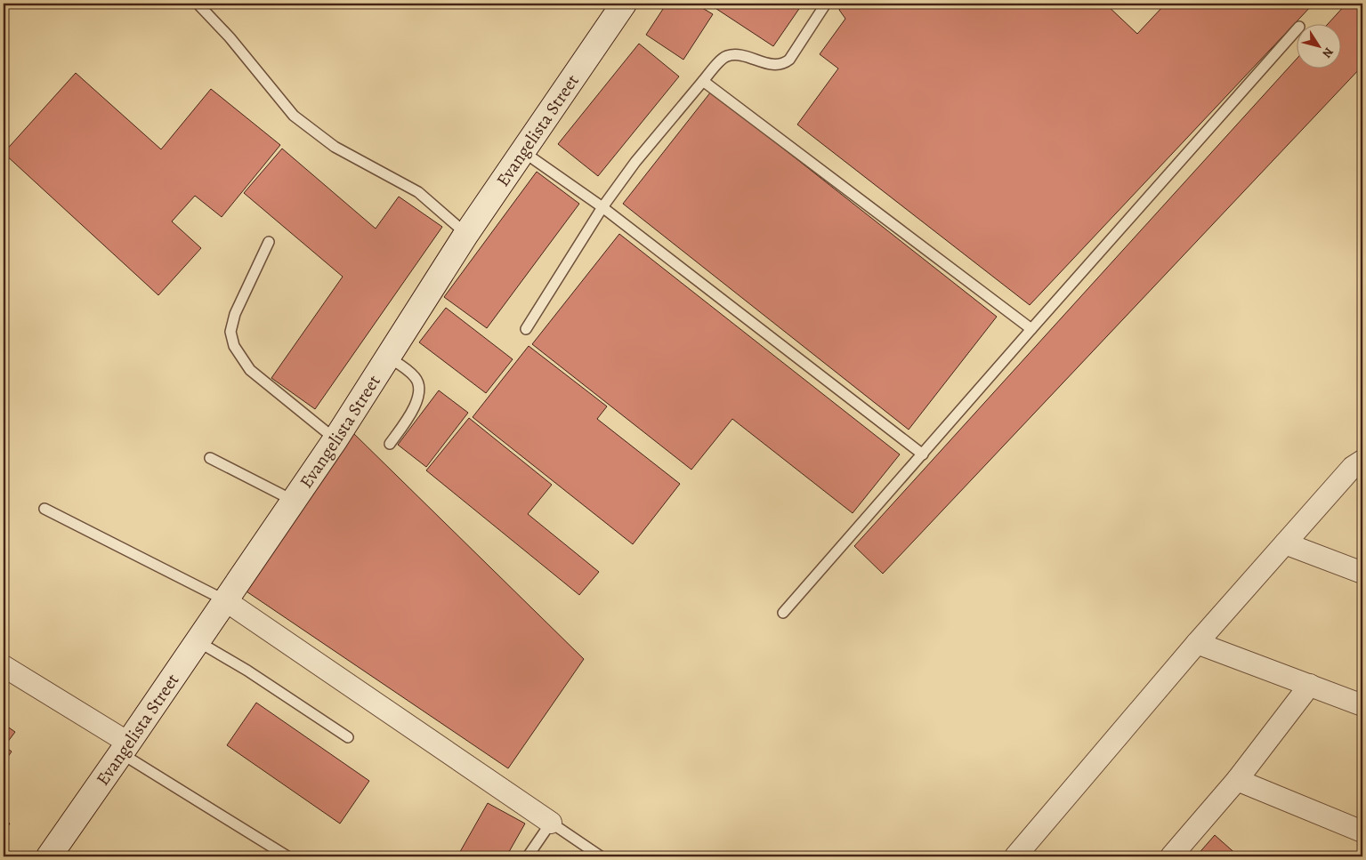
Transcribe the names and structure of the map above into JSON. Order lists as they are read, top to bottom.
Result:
{
  "streets": {
    "main road": ["Evangelista Street"]
  },
  "north": "bottom right"
}
